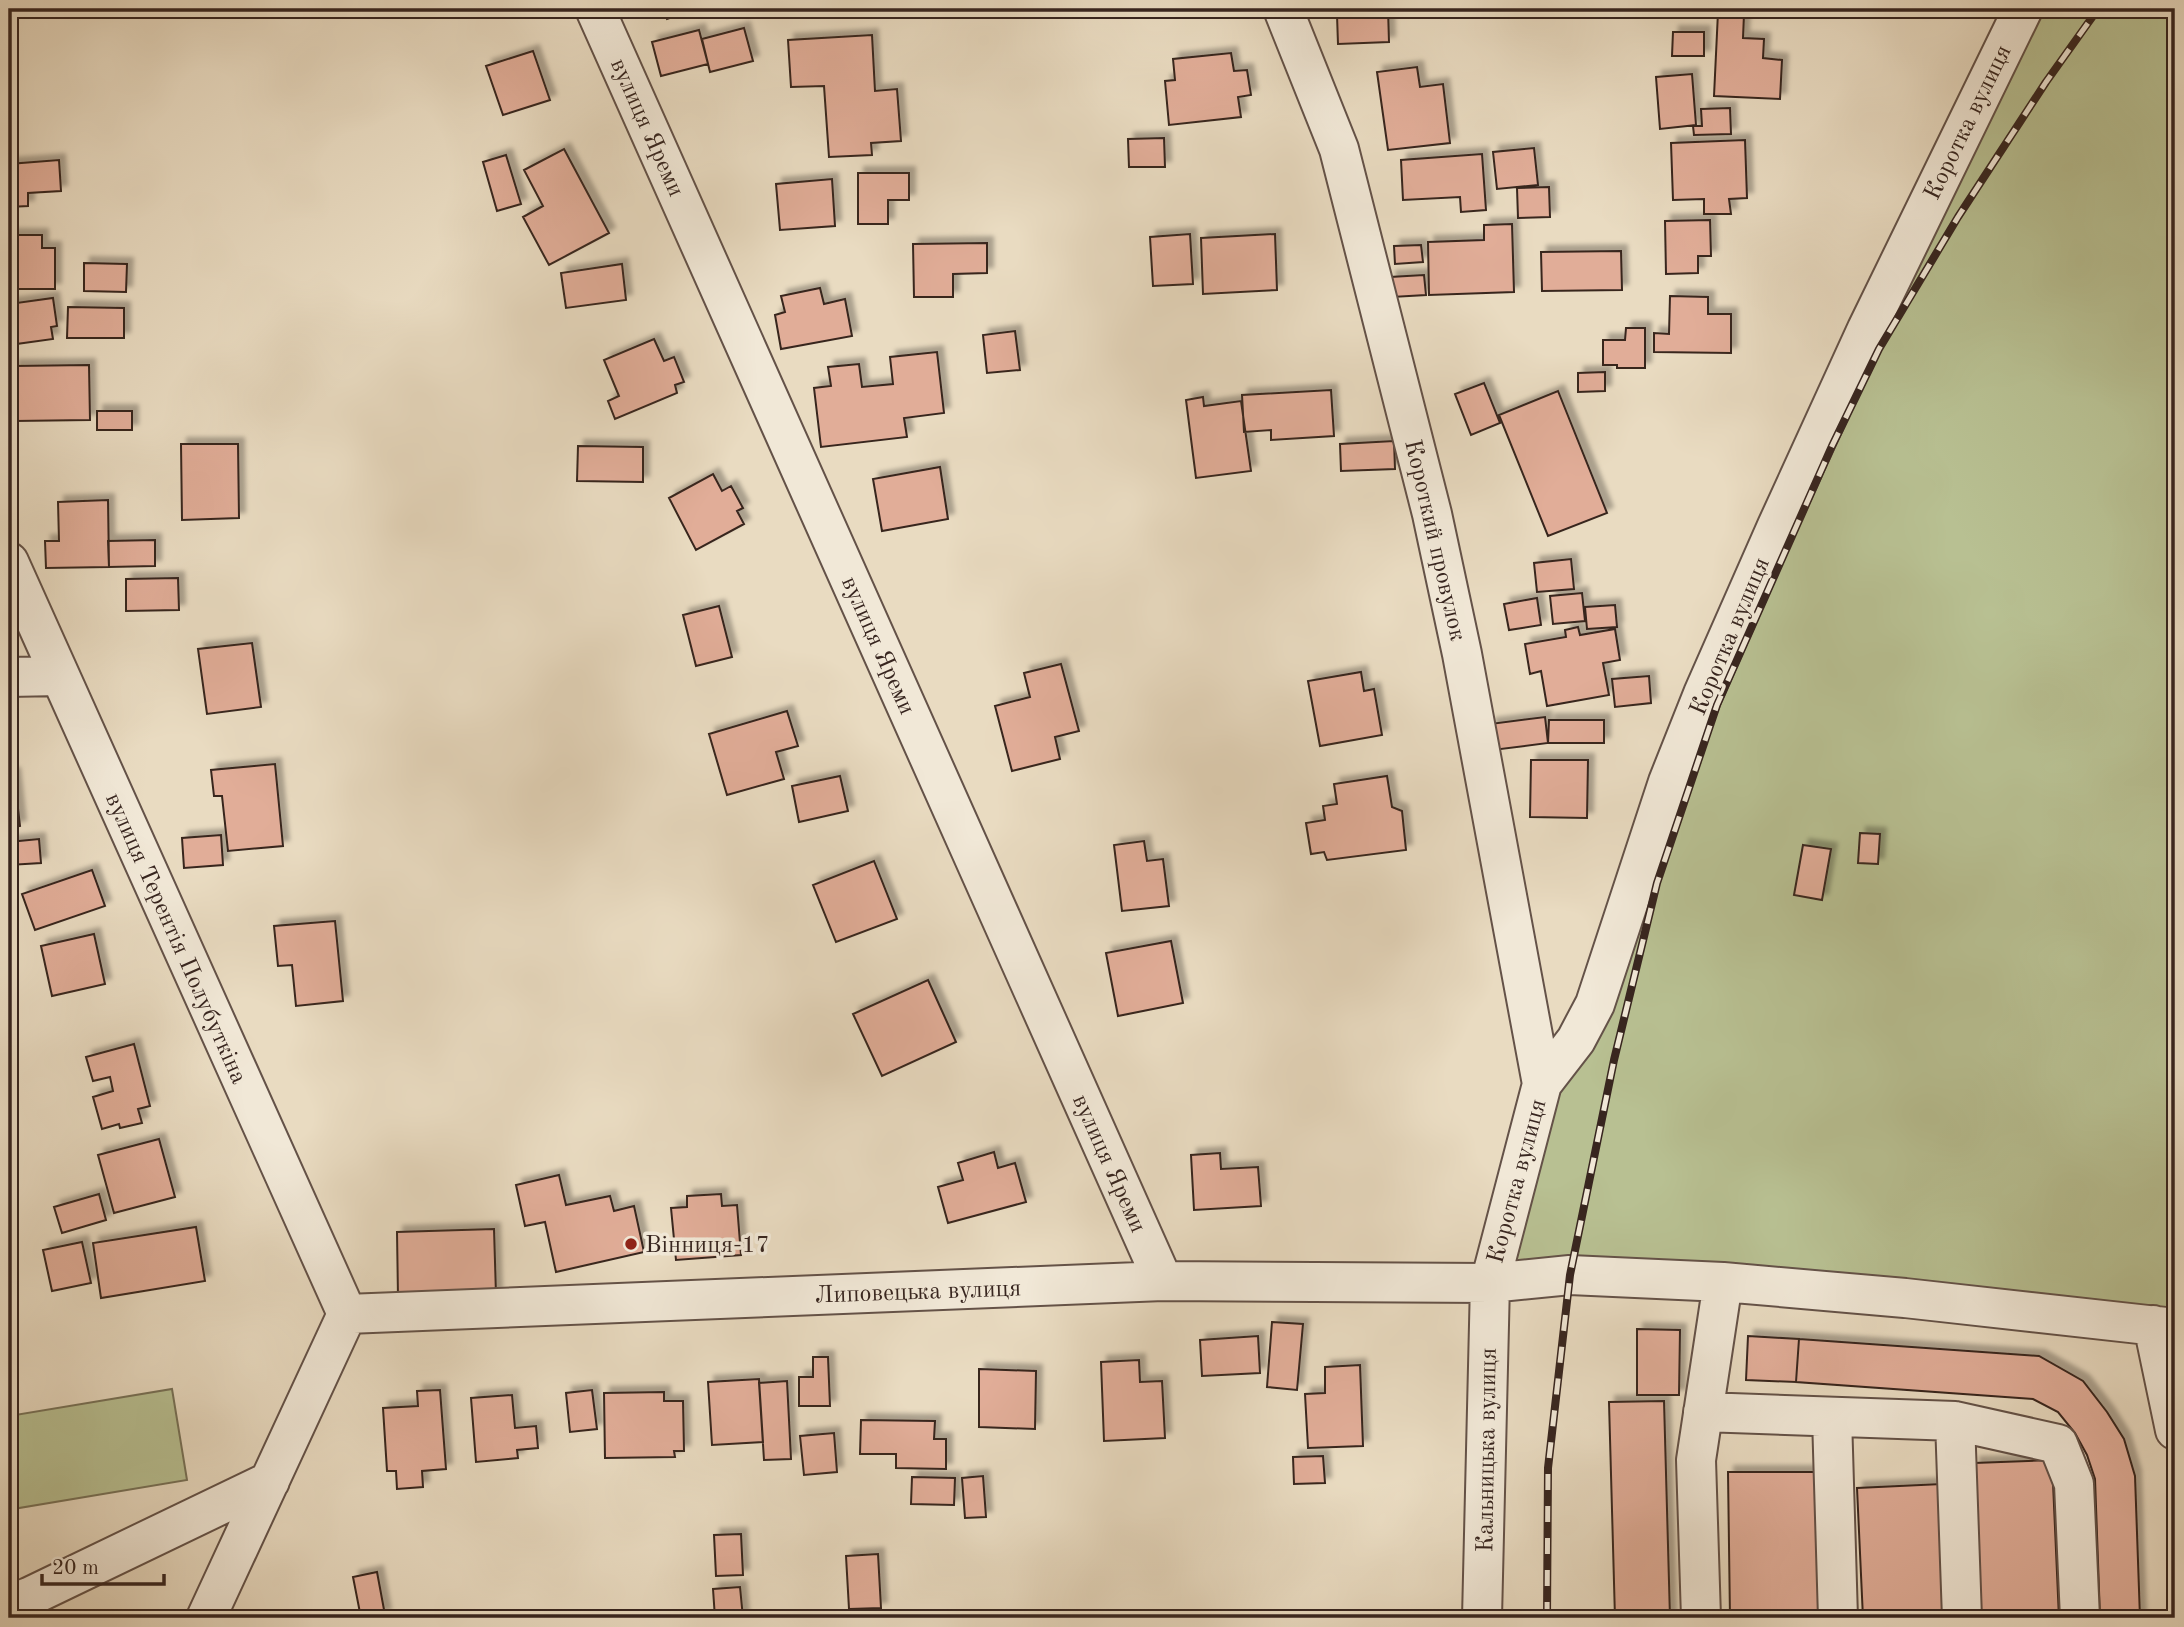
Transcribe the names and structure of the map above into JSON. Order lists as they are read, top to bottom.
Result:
{
  "streets": {
    "street": [
      "Коротка вулиця",
      "вулиця Яреми",
      "Короткий провулок",
      "вулиця Терентія Полубуткіна",
      "Липовецька вулиця",
      "Кальницька вулиця"
    ]
  },
  "crossings": [
    ["Коротка вулиця", "Короткий провулок"],
    ["Коротка вулиця", "Липовецька вулиця"],
    ["Коротка вулиця", "Кальницька вулиця"],
    ["вулиця Яреми", "Липовецька вулиця"],
    ["вулиця Терентія Полубуткіна", "Липовецька вулиця"],
    ["Липовецька вулиця", "Кальницька вулиця"]
  ],
  "places": ["Вінниця-17"],
  "scale_bar": "20 m"
}
